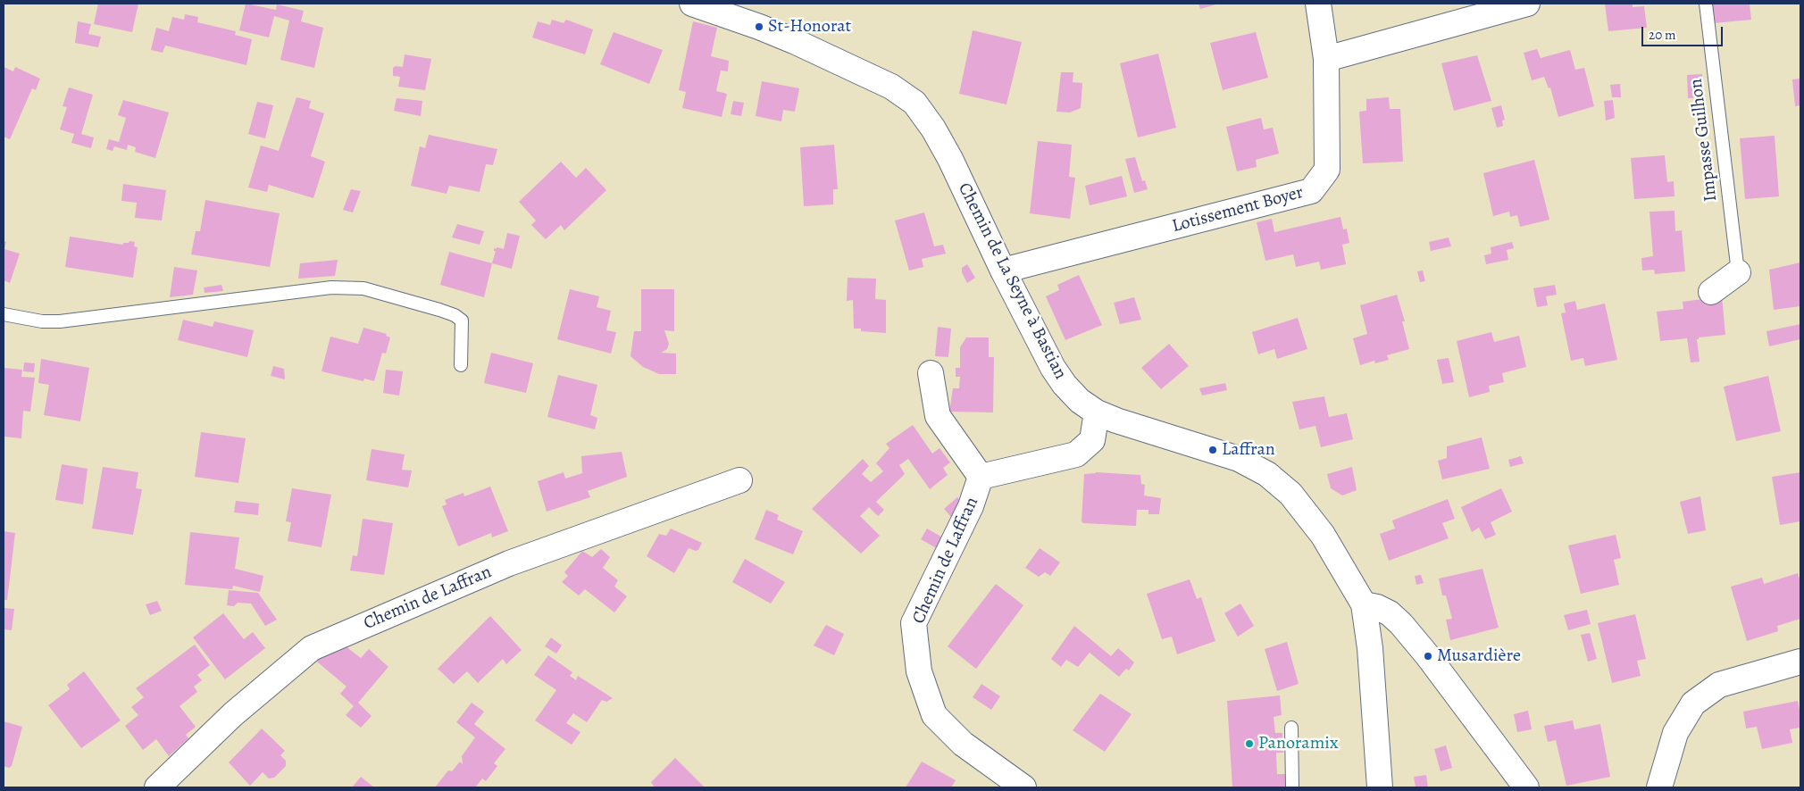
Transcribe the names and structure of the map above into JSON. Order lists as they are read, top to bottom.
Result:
{
  "streets": {
    "street": ["Lotissement Boyer", "Chemin de La Seyne à Bastian", "Chemin de Laffran"],
    "lane": ["Impasse Guilhon"]
  },
  "crossings": [
    ["Lotissement Boyer", "Chemin de La Seyne à Bastian"],
    ["Chemin de La Seyne à Bastian", "Chemin de Laffran"]
  ],
  "places": [
    "St-Honorat",
    "Laffran",
    "Musardière",
    "Panoramix"
  ],
  "scale_bar": "20 m"
}
